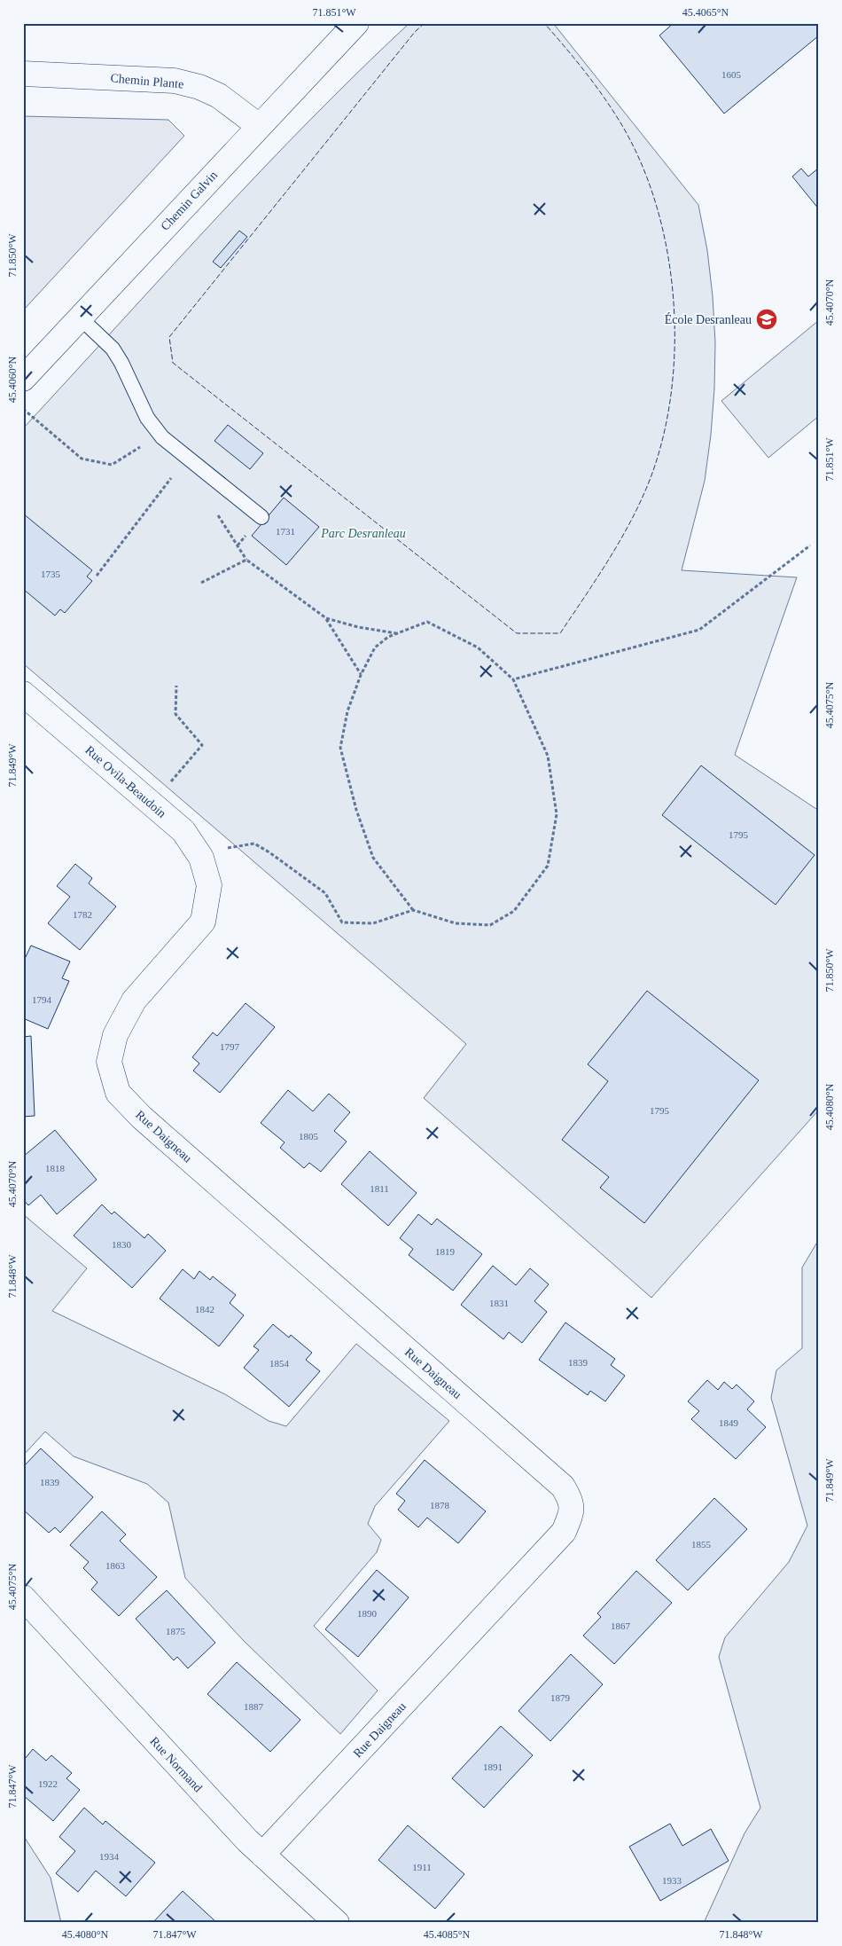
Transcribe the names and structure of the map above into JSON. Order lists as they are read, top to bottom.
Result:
{
  "streets": {
    "street": [
      "Chemin Plante",
      "Chemin Galvin",
      "Rue Ovila-Beaudoin",
      "Rue Daigneau",
      "Rue Normand"
    ]
  },
  "crossings": [
    ["Chemin Plante", "Chemin Galvin"],
    ["Rue Ovila-Beaudoin", "Rue Daigneau"],
    ["Rue Daigneau", "Rue Normand"]
  ],
  "parks": ["Parc Desranleau"],
  "places": {
    "school or university": ["École Desranleau"]
  },
  "house_numbers": [
    "1605",
    "1731",
    "1735",
    "1795",
    "1782",
    "1794",
    "1797",
    "1795",
    "1805",
    "1818",
    "1811",
    "1830",
    "1819",
    "1831",
    "1842",
    "1839",
    "1854",
    "1849",
    "1839",
    "1878",
    "1855",
    "1863",
    "1890",
    "1867",
    "1875",
    "1879",
    "1887",
    "1891",
    "1922",
    "1934",
    "1911",
    "1933"
  ],
  "coordinates": [
    "71.851°W",
    "45.4065°N",
    "71.850°W",
    "45.4070°N",
    "45.4060°N",
    "45.4075°N",
    "71.849°W",
    "45.4080°N",
    "71.848°W",
    "71.847°W",
    "45.4085°N"
  ]
}
